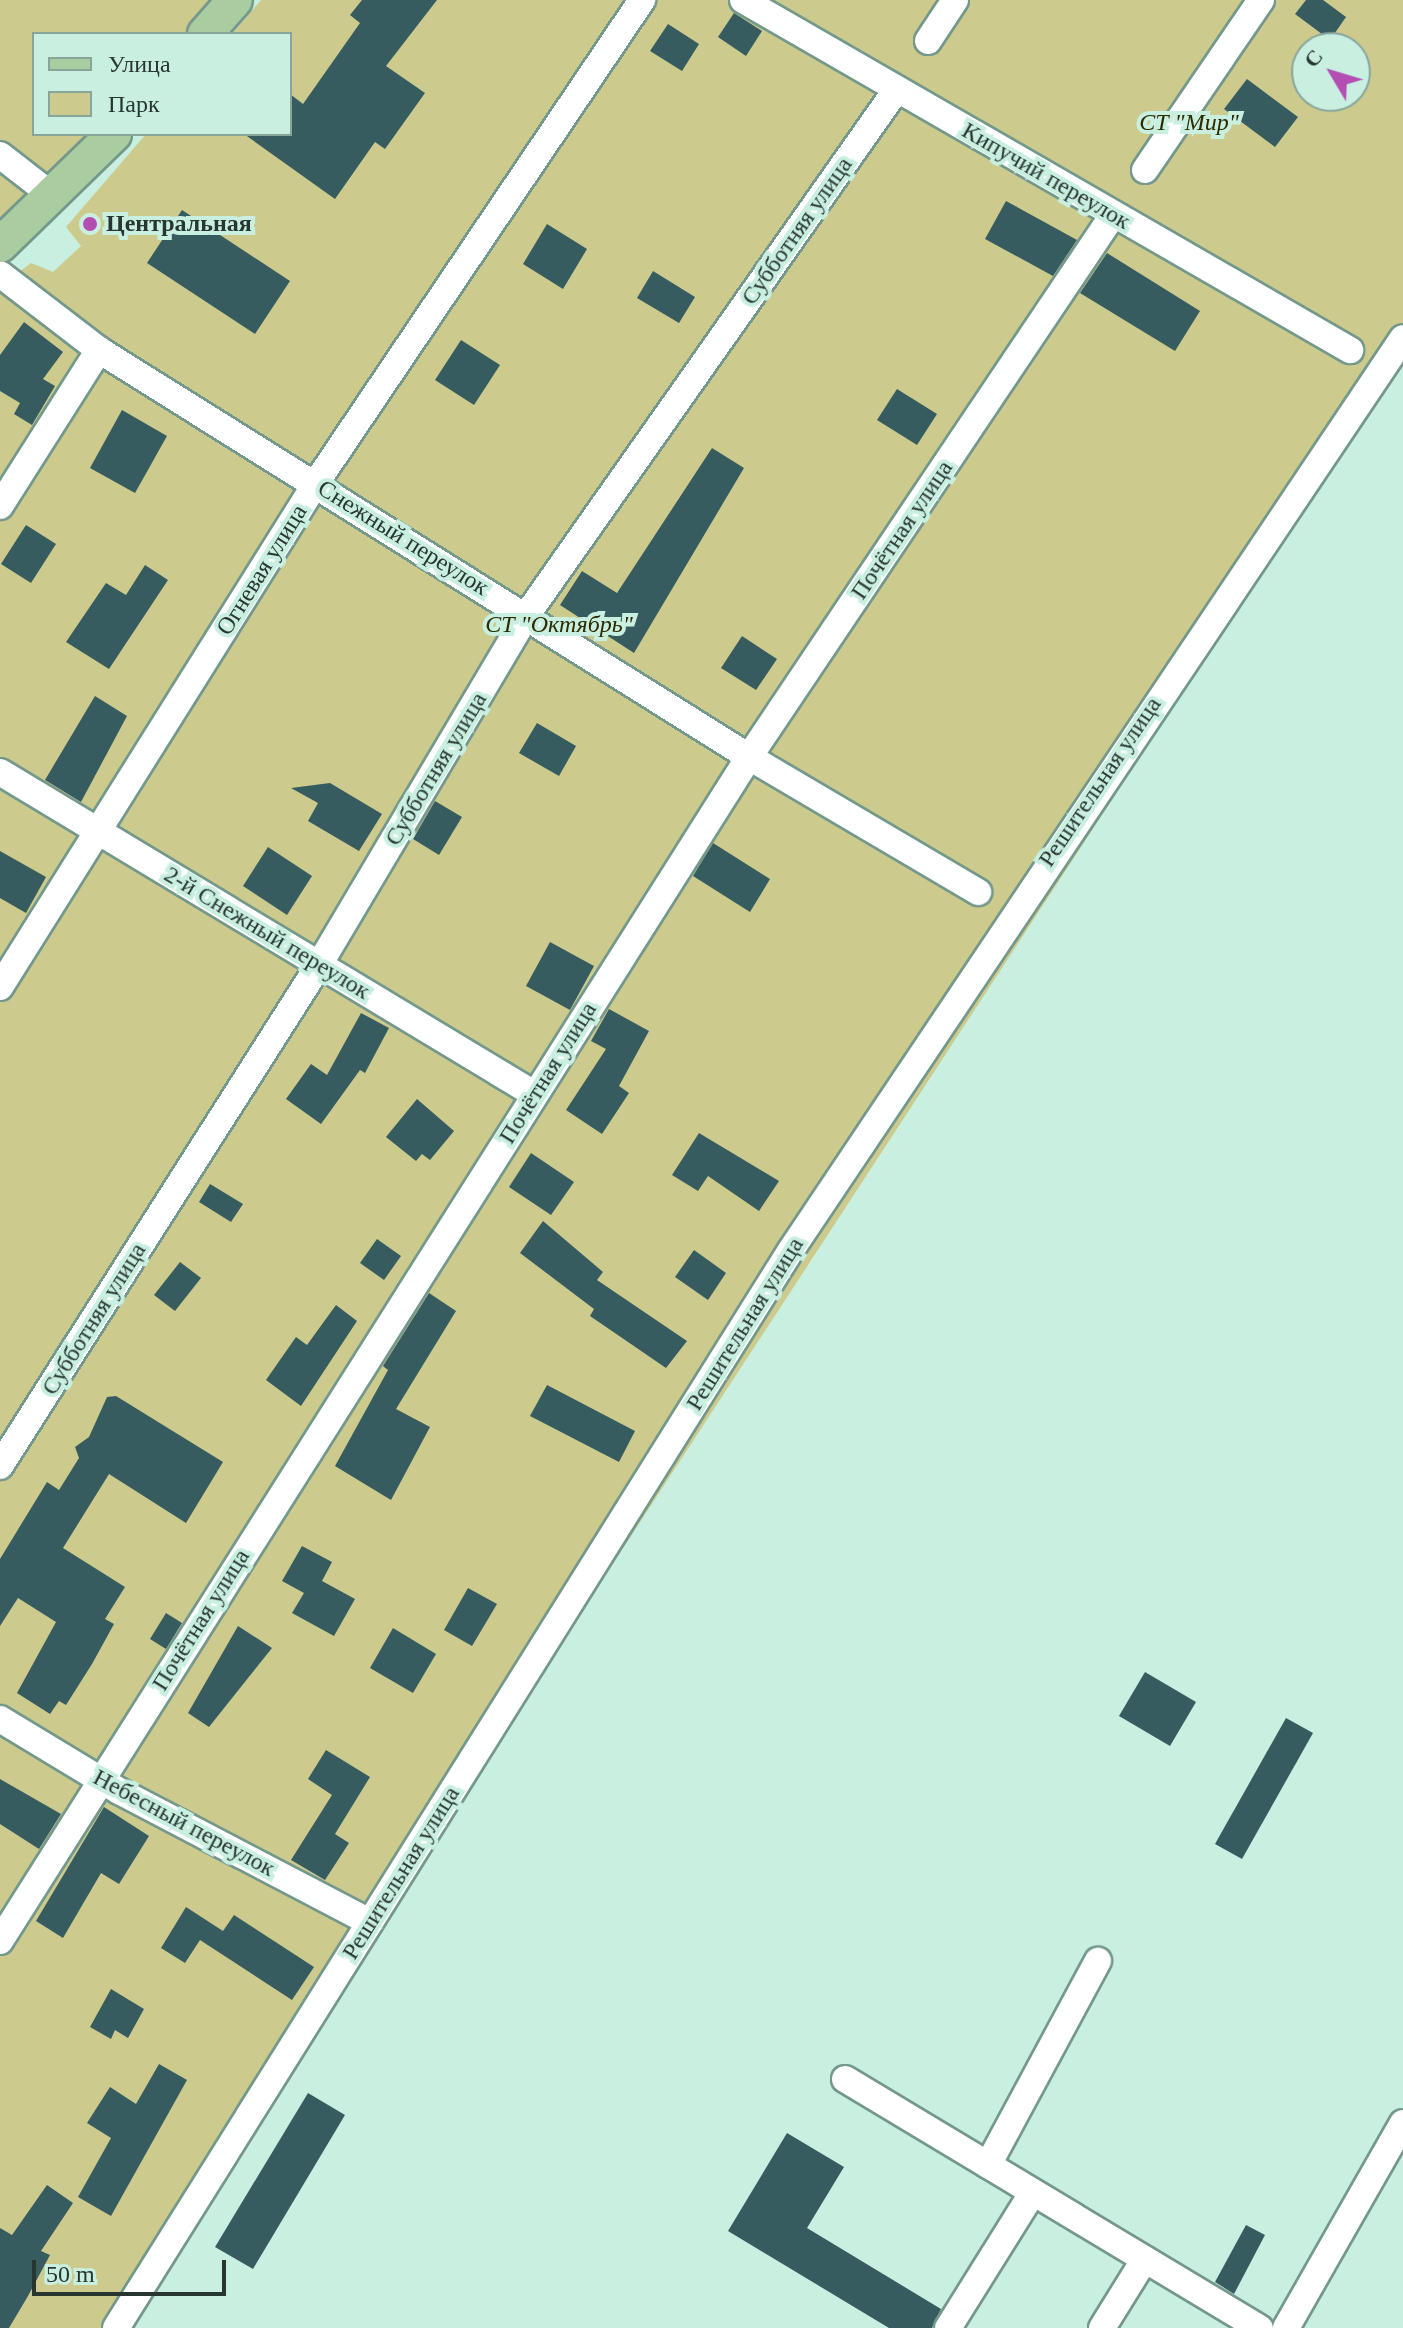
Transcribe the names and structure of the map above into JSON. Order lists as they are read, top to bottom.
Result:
{
  "streets": {
    "street": [
      "Кипучий переулок",
      "Субботняя улица",
      "Почётная улица",
      "Снежный переулок",
      "Огневая улица",
      "Решительная улица",
      "2-й Снежный переулок",
      "Небесный переулок"
    ]
  },
  "crossings": [
    ["Кипучий переулок", "Субботняя улица"],
    ["Кипучий переулок", "Почётная улица"],
    ["Субботняя улица", "Снежный переулок"],
    ["Субботняя улица", "2-й Снежный переулок"],
    ["Почётная улица", "Снежный переулок"],
    ["Почётная улица", "2-й Снежный переулок"],
    ["Почётная улица", "Небесный переулок"],
    ["Снежный переулок", "Огневая улица"],
    ["Огневая улица", "2-й Снежный переулок"],
    ["Решительная улица", "Небесный переулок"]
  ],
  "parks": ["СТ \"Мир\"", "СТ \"Октябрь\""],
  "places": ["Центральная"],
  "legend": ["Улица", "Парк"],
  "scale_bar": "50 m",
  "north": "top left"
}
